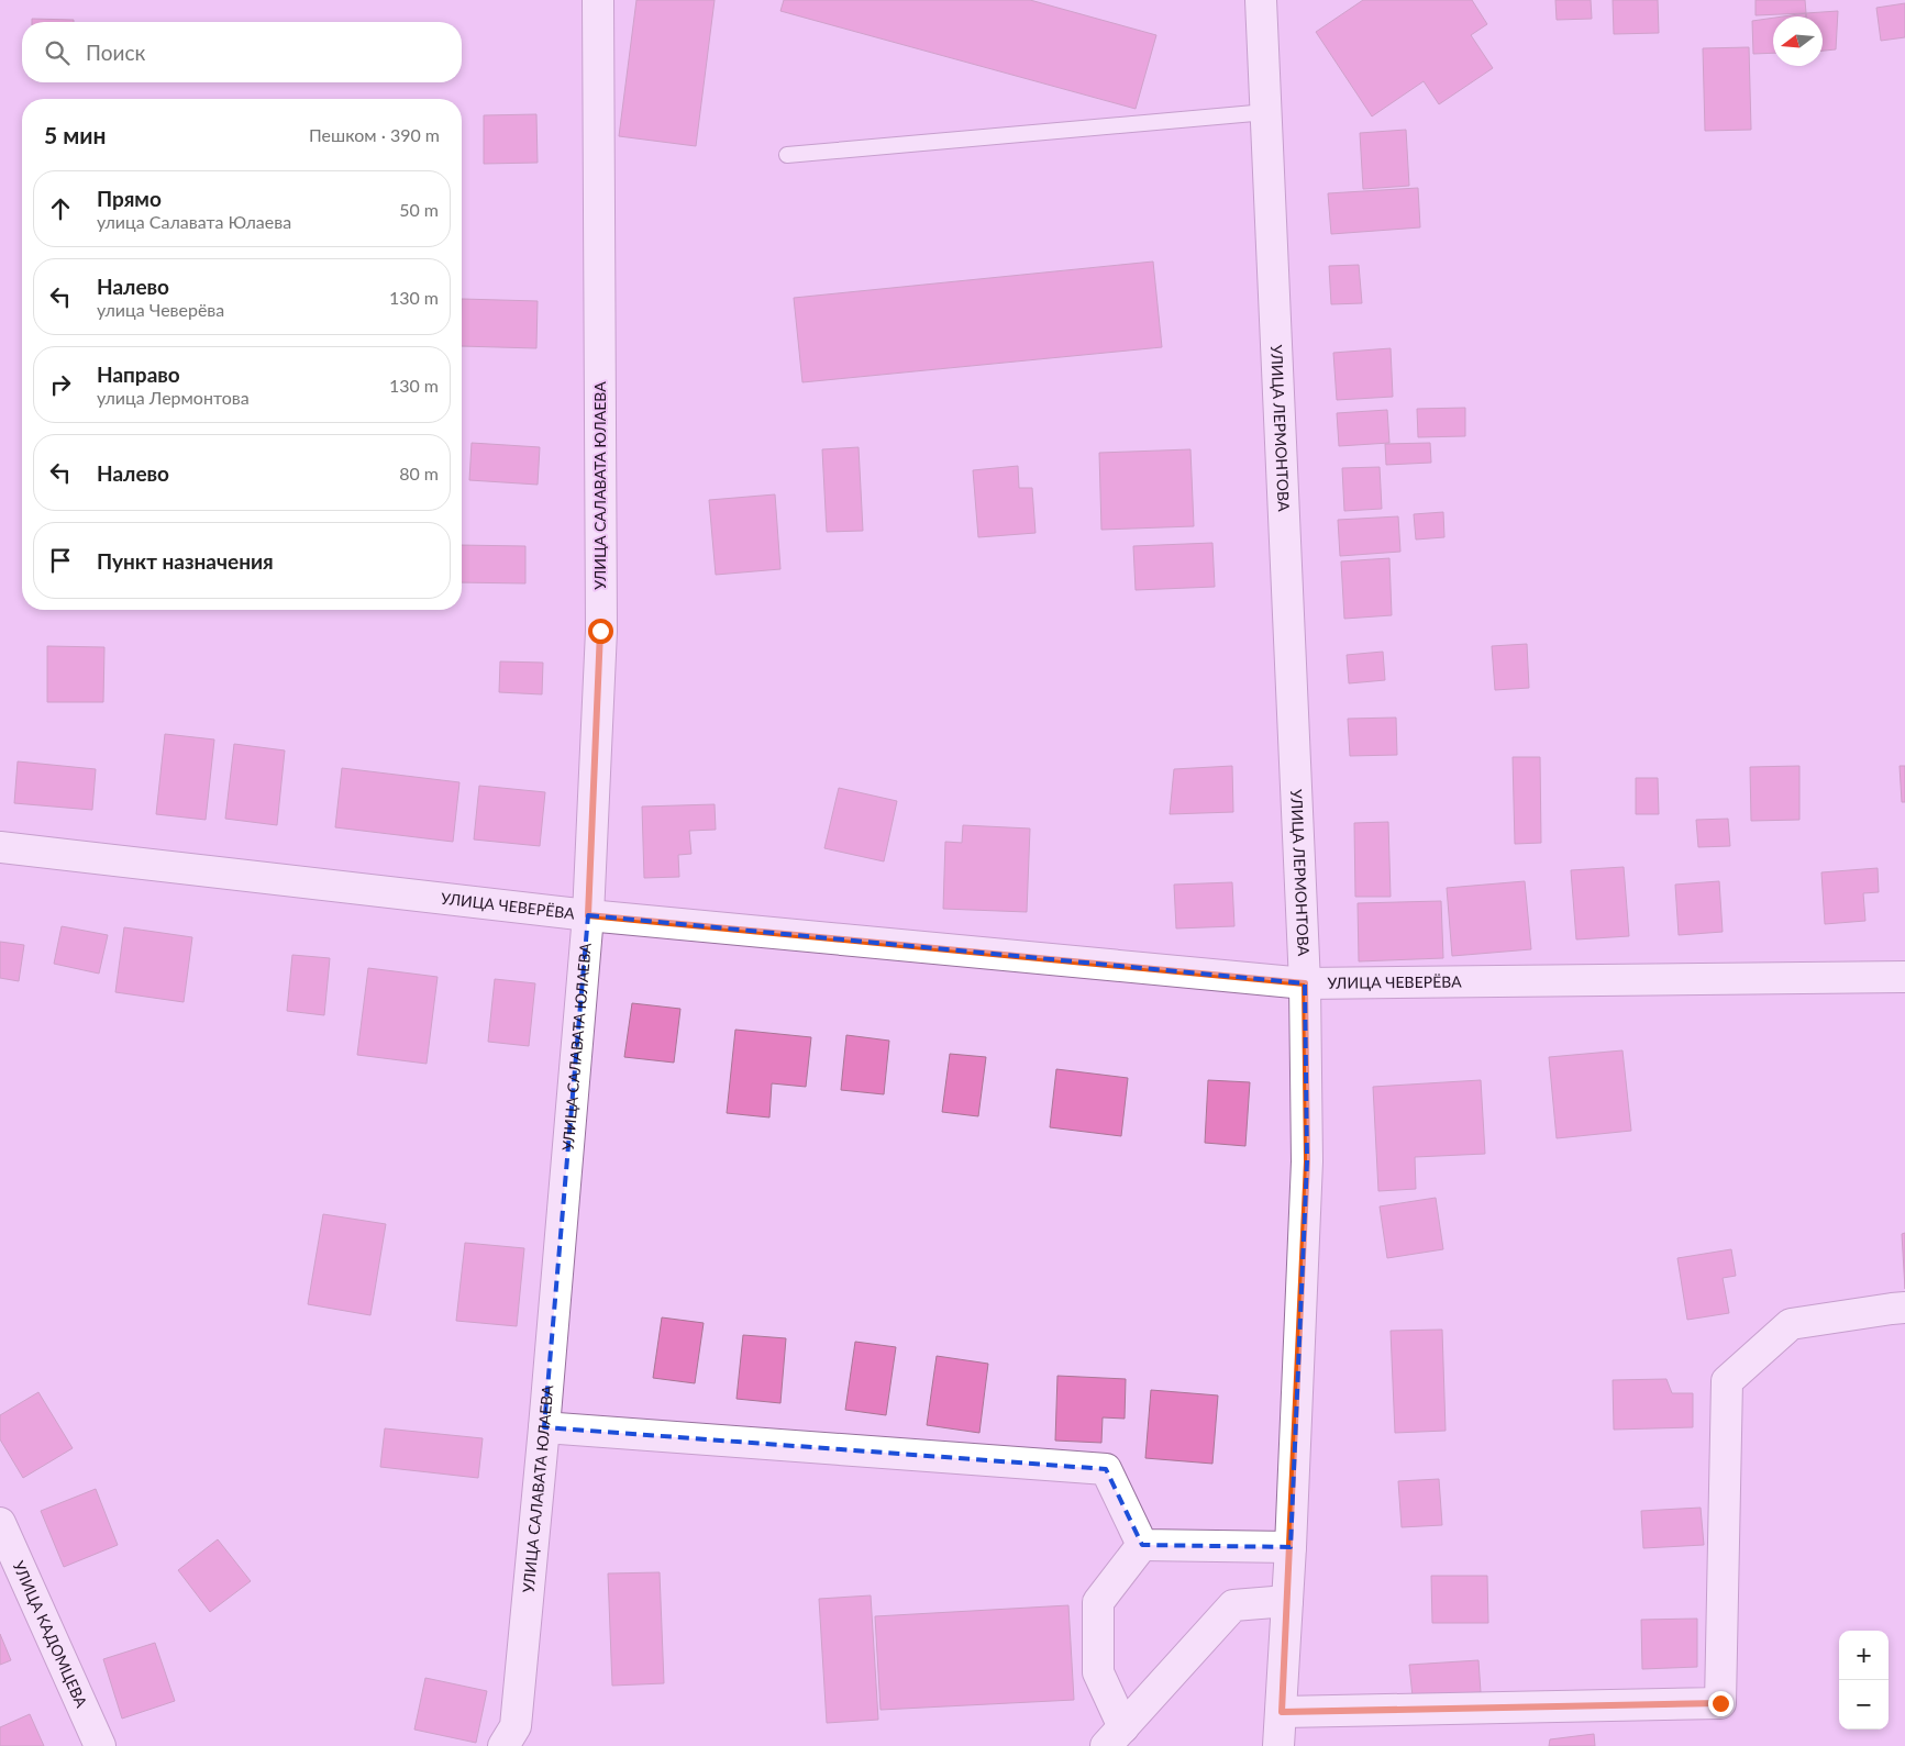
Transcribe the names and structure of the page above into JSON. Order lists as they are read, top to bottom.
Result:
{
  "streets": {
    "street": [
      "УЛИЦА ЛЕРМОНТОВА",
      "УЛИЦА САЛАВАТА ЮЛАЕВА",
      "УЛИЦА ЧЕВЕРЁВА",
      "УЛИЦА КАДОМЦЕВА"
    ]
  },
  "crossings": [
    ["УЛИЦА ЛЕРМОНТОВА", "УЛИЦА ЧЕВЕРЁВА"],
    ["УЛИЦА САЛАВАТА ЮЛАЕВА", "УЛИЦА ЧЕВЕРЁВА"]
  ],
  "north": "left",
  "page": {
    "search": "Поиск",
    "heading": ["5 мин", "Пешком · 390 m"],
    "list": [
      ["Прямо", "улица Салавата Юлаева", "50 m"],
      ["Налево", "улица Чеверёва", "130 m"],
      ["Направо", "улица Лермонтова", "130 m"],
      ["Налево", "80 m"],
      "Пункт назначения"
    ],
    "map_buttons": ["+", "−"]
  }
}
